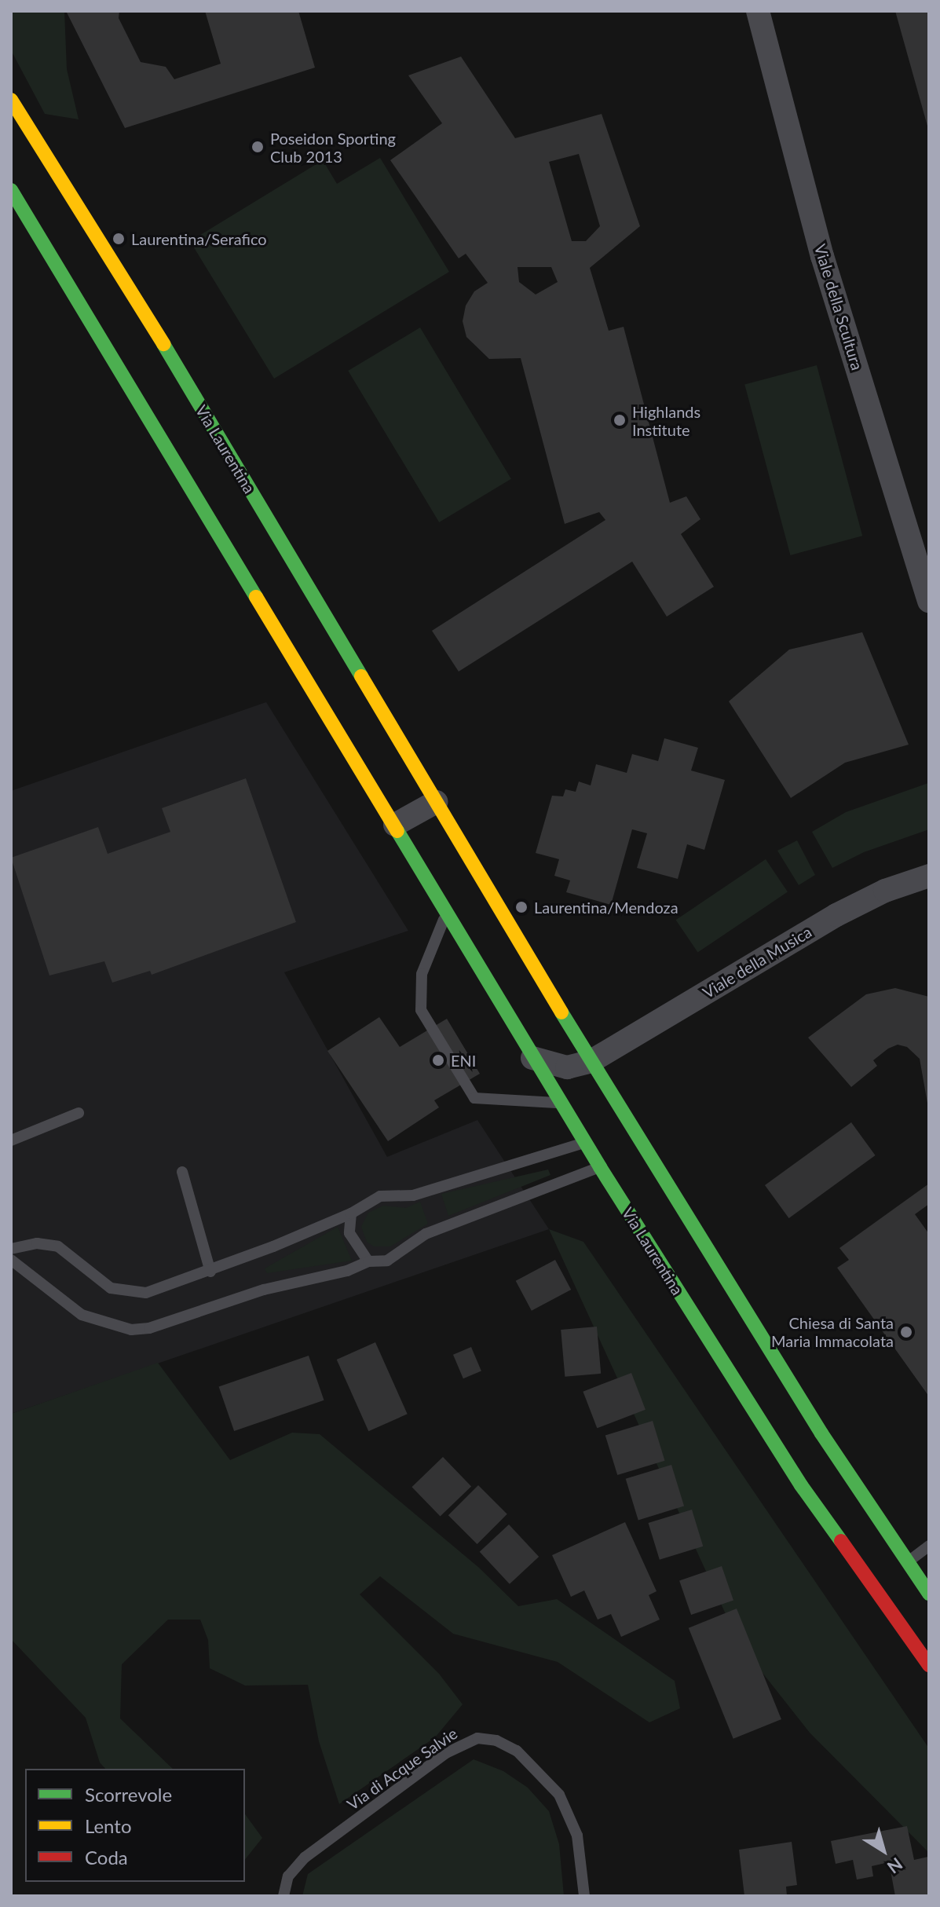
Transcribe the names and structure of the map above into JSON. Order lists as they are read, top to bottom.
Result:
{
  "streets": {
    "main road": ["Via Laurentina"],
    "street": ["Viale della Scultura", "Viale della Musica"],
    "lane": ["Via di Acque Salvie"]
  },
  "crossings": [
    ["Via Laurentina", "Viale della Musica"]
  ],
  "places": [
    "Poseidon Sporting Club 2013",
    "Laurentina/Serafico",
    "Highlands Institute",
    "Laurentina/Mendoza",
    "ENI",
    "Chiesa di Santa Maria Immacolata"
  ],
  "legend": ["Scorrevole", "Lento", "Coda"],
  "north": "bottom right"
}
